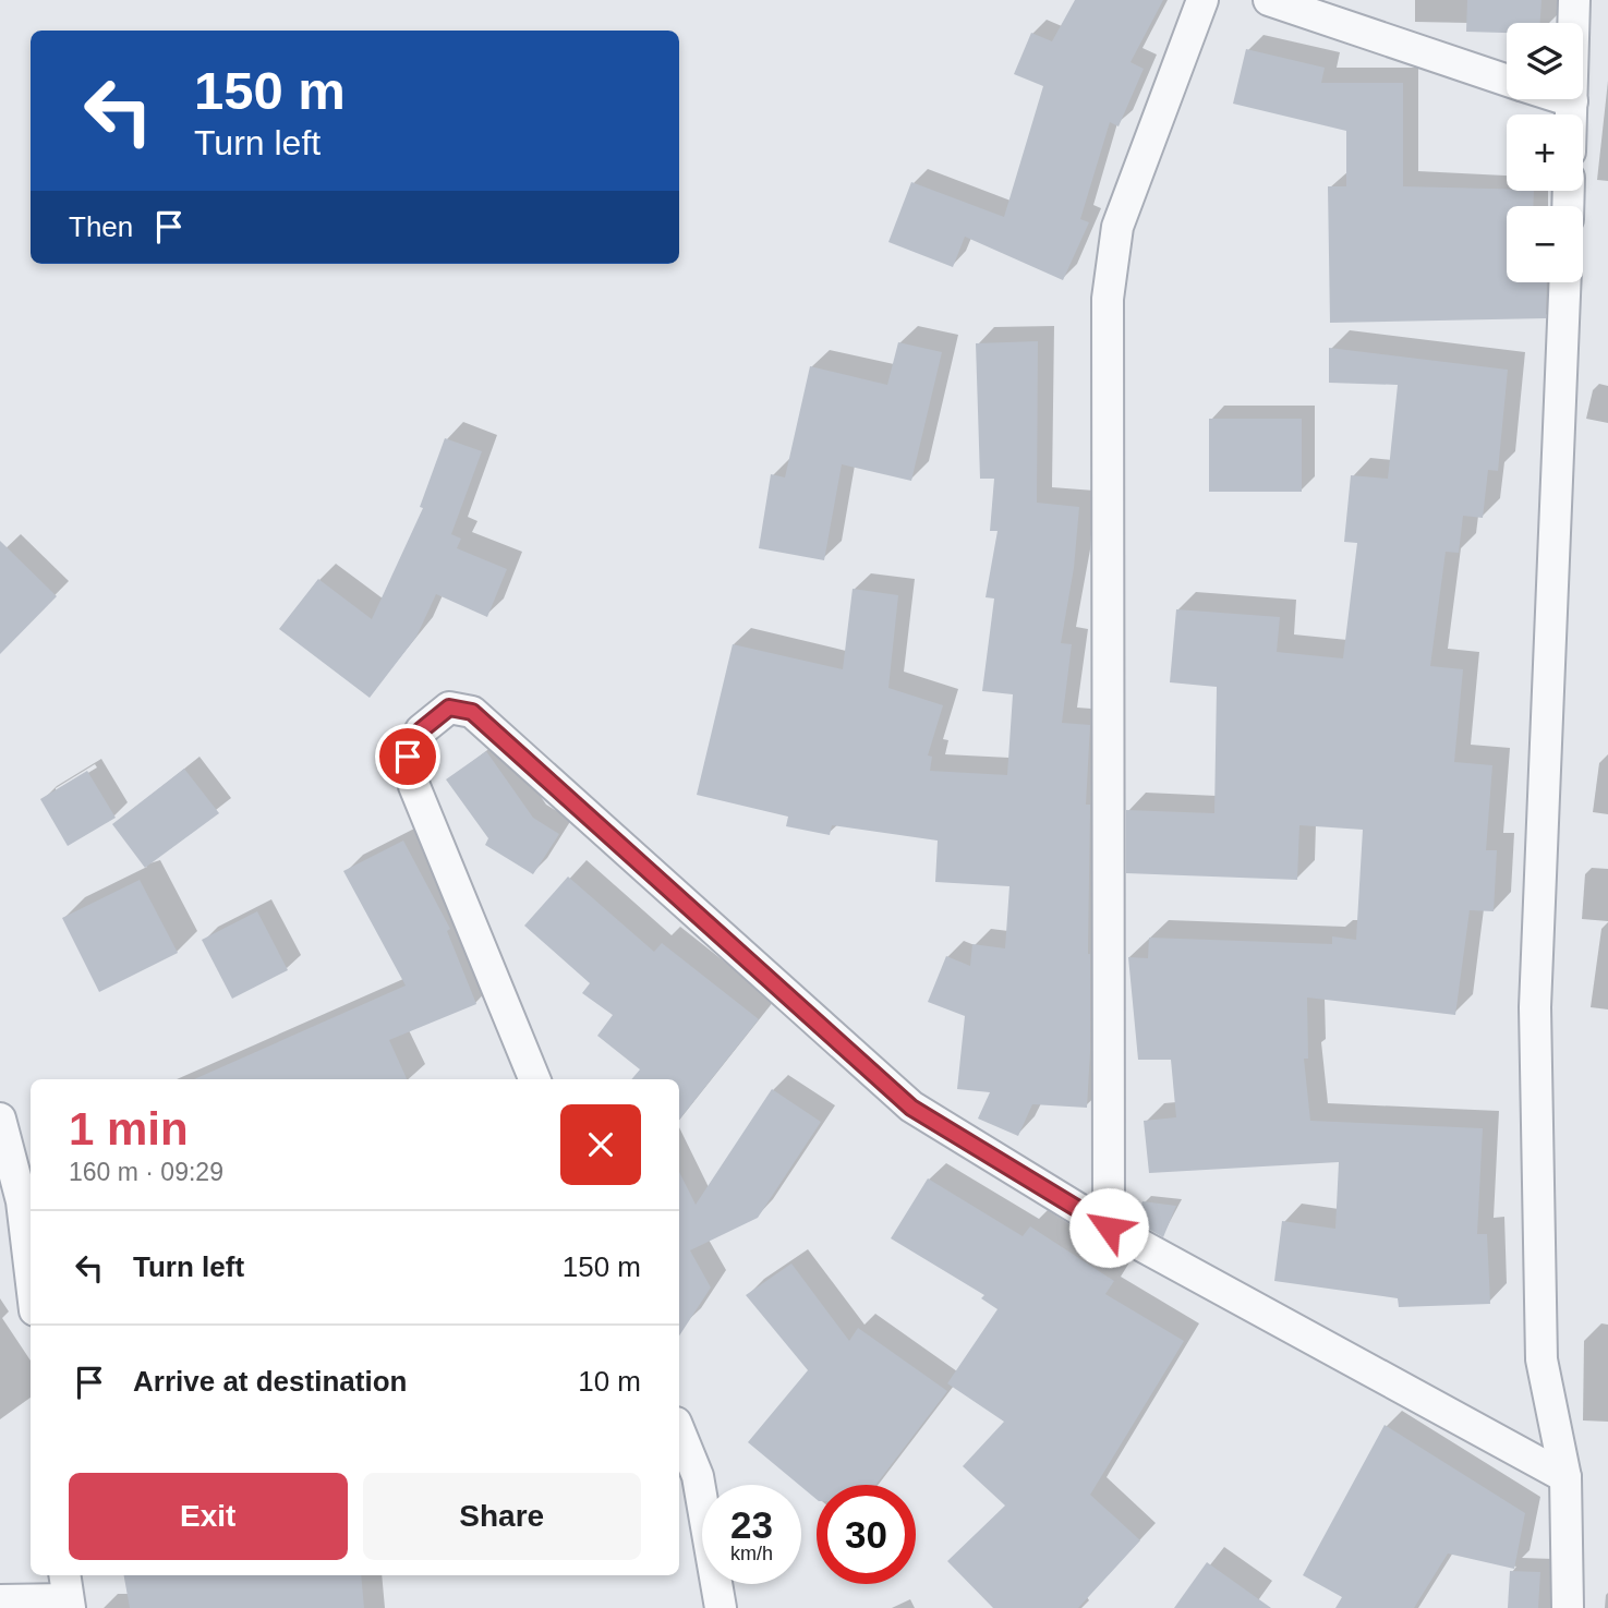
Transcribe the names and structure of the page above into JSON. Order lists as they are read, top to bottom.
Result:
{
  "page": {
    "map_buttons": ["+", "−"],
    "turn": ["150 m", "Turn left"],
    "then": "Then",
    "heading": ["1 min", "160 m · 09:29"],
    "list": [
      {
        "name": "Turn left",
        "value": "150 m"
      },
      {
        "name": "Arrive at destination",
        "value": "10 m"
      }
    ],
    "buttons": ["Exit", "Share"],
    "speed": "23 km/h",
    "limit": "30"
  }
}
